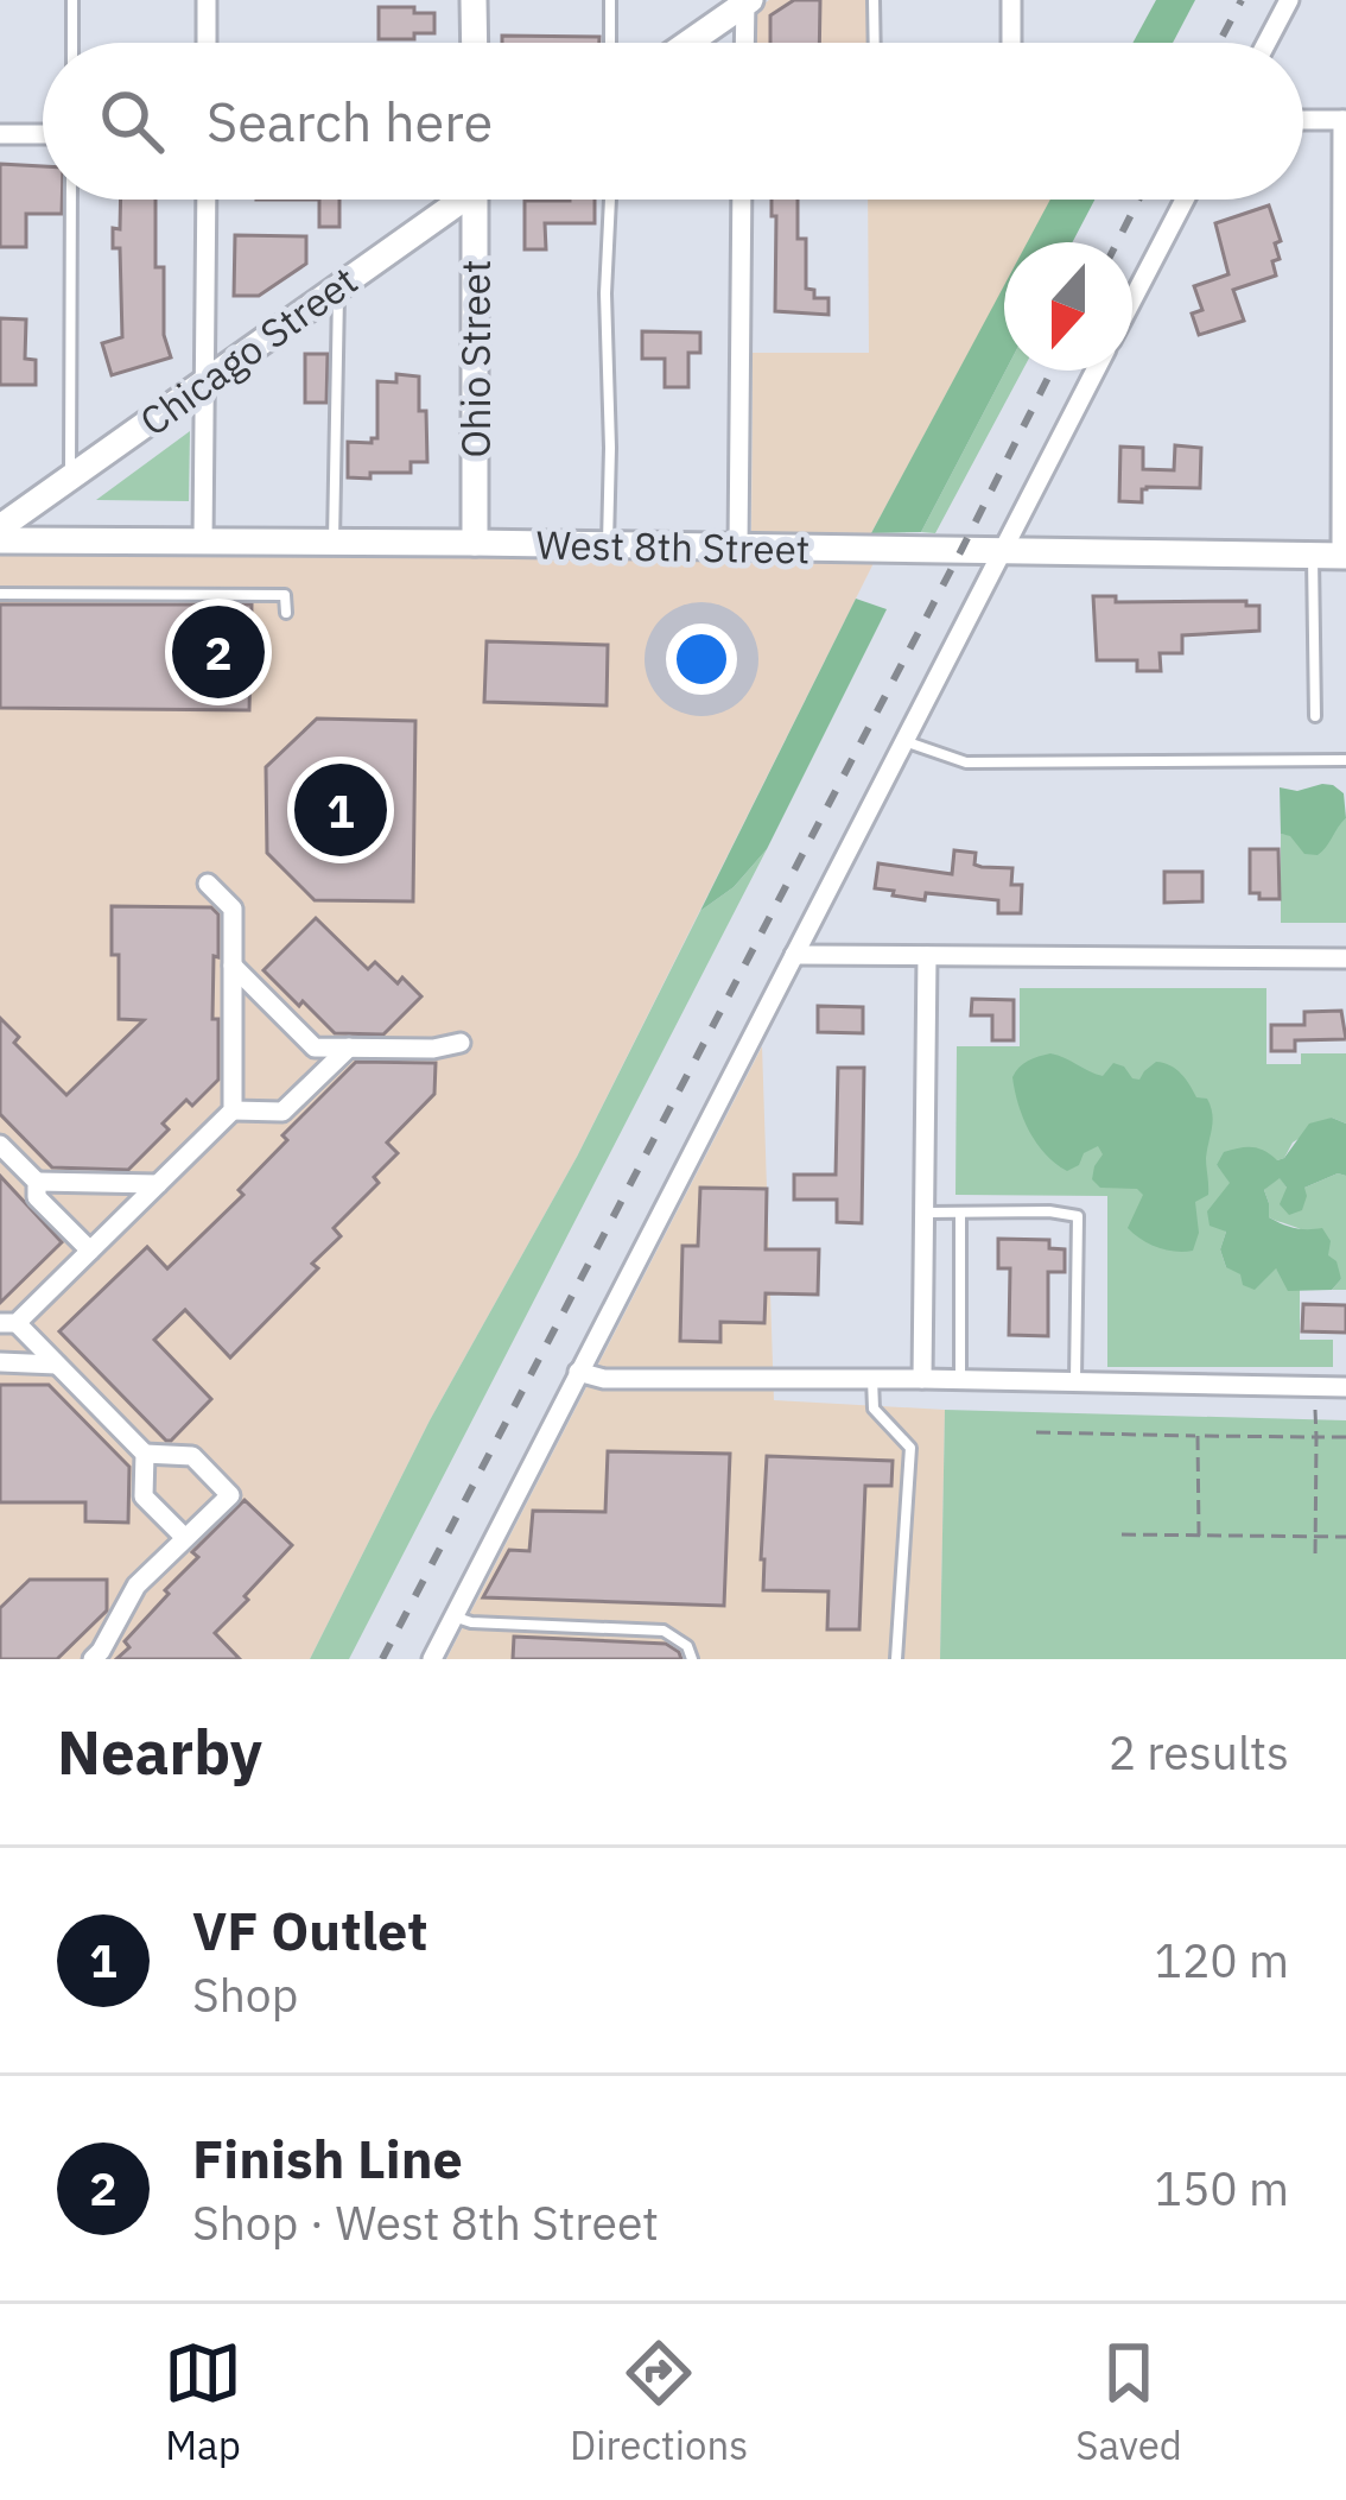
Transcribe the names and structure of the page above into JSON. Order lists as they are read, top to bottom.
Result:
{
  "streets": {
    "street": ["Chicago Street", "Ohio Street", "West 8th Street"]
  },
  "crossings": [
    ["Ohio Street", "West 8th Street"]
  ],
  "north": "bottom",
  "page": {
    "search": "Search here",
    "pins": ["2", "1"],
    "heading": ["Nearby", "2 results"],
    "list": [
      {
        "mark": "1",
        "name": "VF Outlet",
        "note": "Shop",
        "value": "120 m"
      },
      {
        "mark": "2",
        "name": "Finish Line",
        "note": "Shop · West 8th Street",
        "value": "150 m"
      }
    ],
    "nav": ["Map", "Directions", "Saved"]
  }
}
